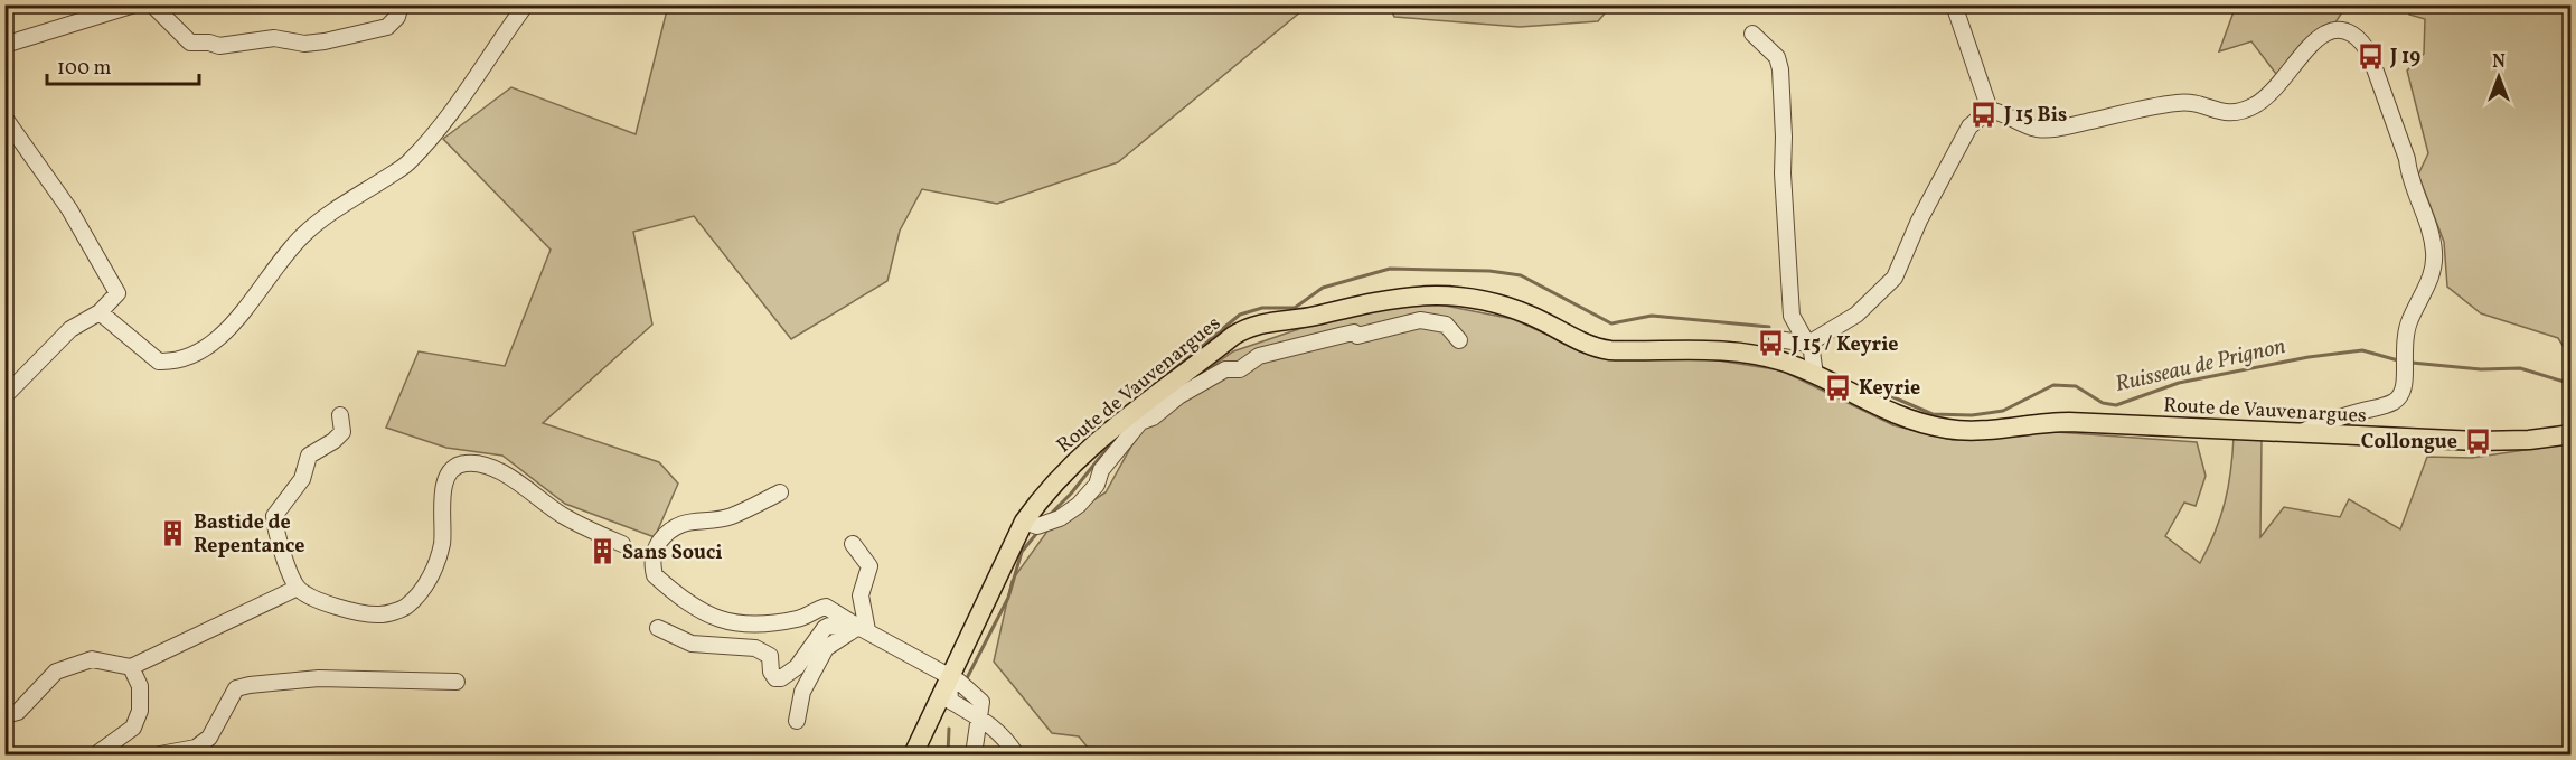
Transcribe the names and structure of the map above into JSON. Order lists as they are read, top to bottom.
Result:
{
  "streets": {
    "main road": ["Route de Vauvenargues"]
  },
  "water": ["Ruisseau de Prignon"],
  "places": {
    "bus stop": [
      "J 19",
      "J 15 Bis",
      "J 15 / Keyrie",
      "Keyrie",
      "Collongue"
    ],
    "building": ["Bastide de Repentance", "Sans Souci"]
  },
  "scale_bar": "100 m",
  "north": "top"
}
